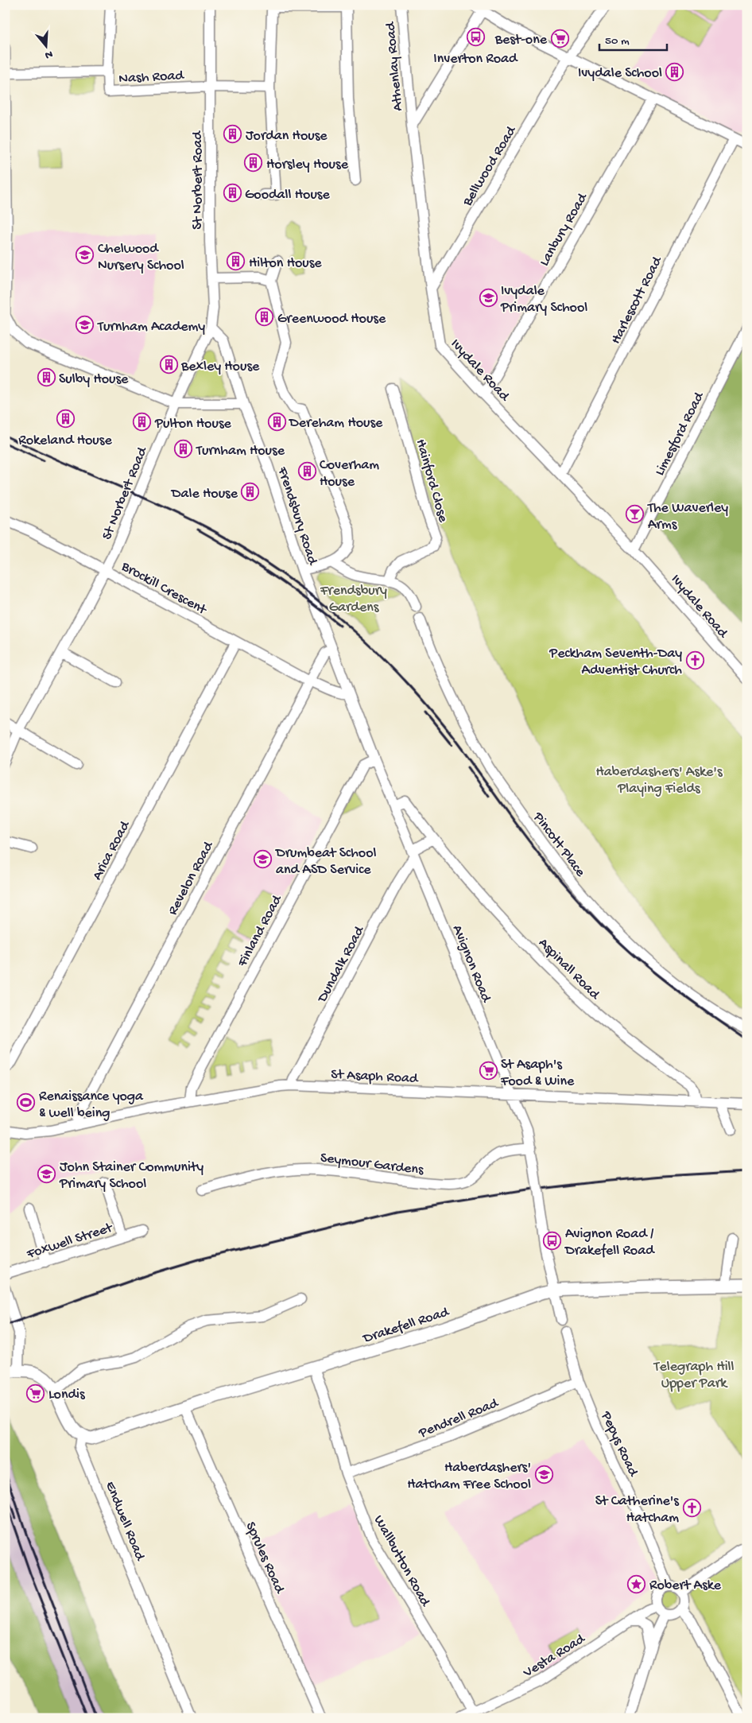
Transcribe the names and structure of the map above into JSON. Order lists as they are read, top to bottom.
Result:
{
  "streets": {
    "main road": ["Drakefell Road"],
    "street": [
      "Athenlay Road",
      "Nash Road",
      "Bellwood Road",
      "St Norbert Road",
      "Lanbury Road",
      "Harlescott Road",
      "Ivydale Road",
      "Limesford Road",
      "Hainford Close",
      "Frendsbury Road",
      "Brockill Crescent",
      "Pincott Place",
      "Arica Road",
      "Revelon Road",
      "Finland Road",
      "Avignon Road",
      "Dundalk Road",
      "Aspinall Road",
      "St Asaph Road",
      "Seymour Gardens",
      "Foxwell Street",
      "Pendrell Road",
      "Pepys Road",
      "Endwell Road",
      "Sprules Road",
      "Wallbutton Road",
      "Vesta Road"
    ]
  },
  "crossings": [
    ["Athenlay Road", "Ivydale Road"],
    ["Nash Road", "St Norbert Road"],
    ["Bellwood Road", "Ivydale Road"],
    ["St Norbert Road", "Frendsbury Road"],
    ["St Norbert Road", "Brockill Crescent"],
    ["Lanbury Road", "Ivydale Road"],
    ["Harlescott Road", "Ivydale Road"],
    ["Ivydale Road", "Limesford Road"],
    ["Frendsbury Road", "Revelon Road"],
    ["Frendsbury Road", "Avignon Road"],
    ["Brockill Crescent", "Arica Road"],
    ["Brockill Crescent", "Revelon Road"],
    ["Revelon Road", "St Asaph Road"],
    ["Finland Road", "Avignon Road"],
    ["Finland Road", "St Asaph Road"],
    ["Avignon Road", "Dundalk Road"],
    ["Avignon Road", "Aspinall Road"],
    ["Avignon Road", "St Asaph Road"],
    ["Avignon Road", "Seymour Gardens"],
    ["Avignon Road", "Drakefell Road"],
    ["Dundalk Road", "St Asaph Road"],
    ["Aspinall Road", "St Asaph Road"],
    ["Drakefell Road", "Endwell Road"],
    ["Drakefell Road", "Sprules Road"],
    ["Drakefell Road", "Wallbutton Road"],
    ["Pendrell Road", "Pepys Road"],
    ["Pendrell Road", "Wallbutton Road"],
    ["Pepys Road", "Vesta Road"],
    ["Wallbutton Road", "Vesta Road"]
  ],
  "parks": ["Frendsbury Gardens", "Haberdashers' Aske's Playing Fields", "Telegraph Hill Upper Park"],
  "places": {
    "bus stop": ["Inverton Road", "Avignon Road / Drakefell Road"],
    "supermarket": ["Best-one", "St Asaph's Food & Wine", "Londis"],
    "building": [
      "Ivydale School",
      "Jordan House",
      "Horsley House",
      "Goodall House",
      "Hilton House",
      "Greenwood House",
      "Bexley House",
      "Sulby House",
      "Rokeland House",
      "Dereham House",
      "Pulton House",
      "Turnham House",
      "Coverham House",
      "Dale House"
    ],
    "school or university": [
      "Chelwood Nursery School",
      "Ivydale Primary School",
      "Turnham Academy",
      "Drumbeat School and ASD Service",
      "John Stainer Community Primary School",
      "Haberdashers' Hatcham Free School"
    ],
    "bar": ["The Waverley Arms"],
    "church": ["Peckham Seventh-Day Adventist Church", "St Catherine's Hatcham"],
    "sports": ["Renaissance yoga & well being"],
    "place": ["Robert Aske"]
  },
  "scale_bar": "50 m",
  "north": "bottom"
}
